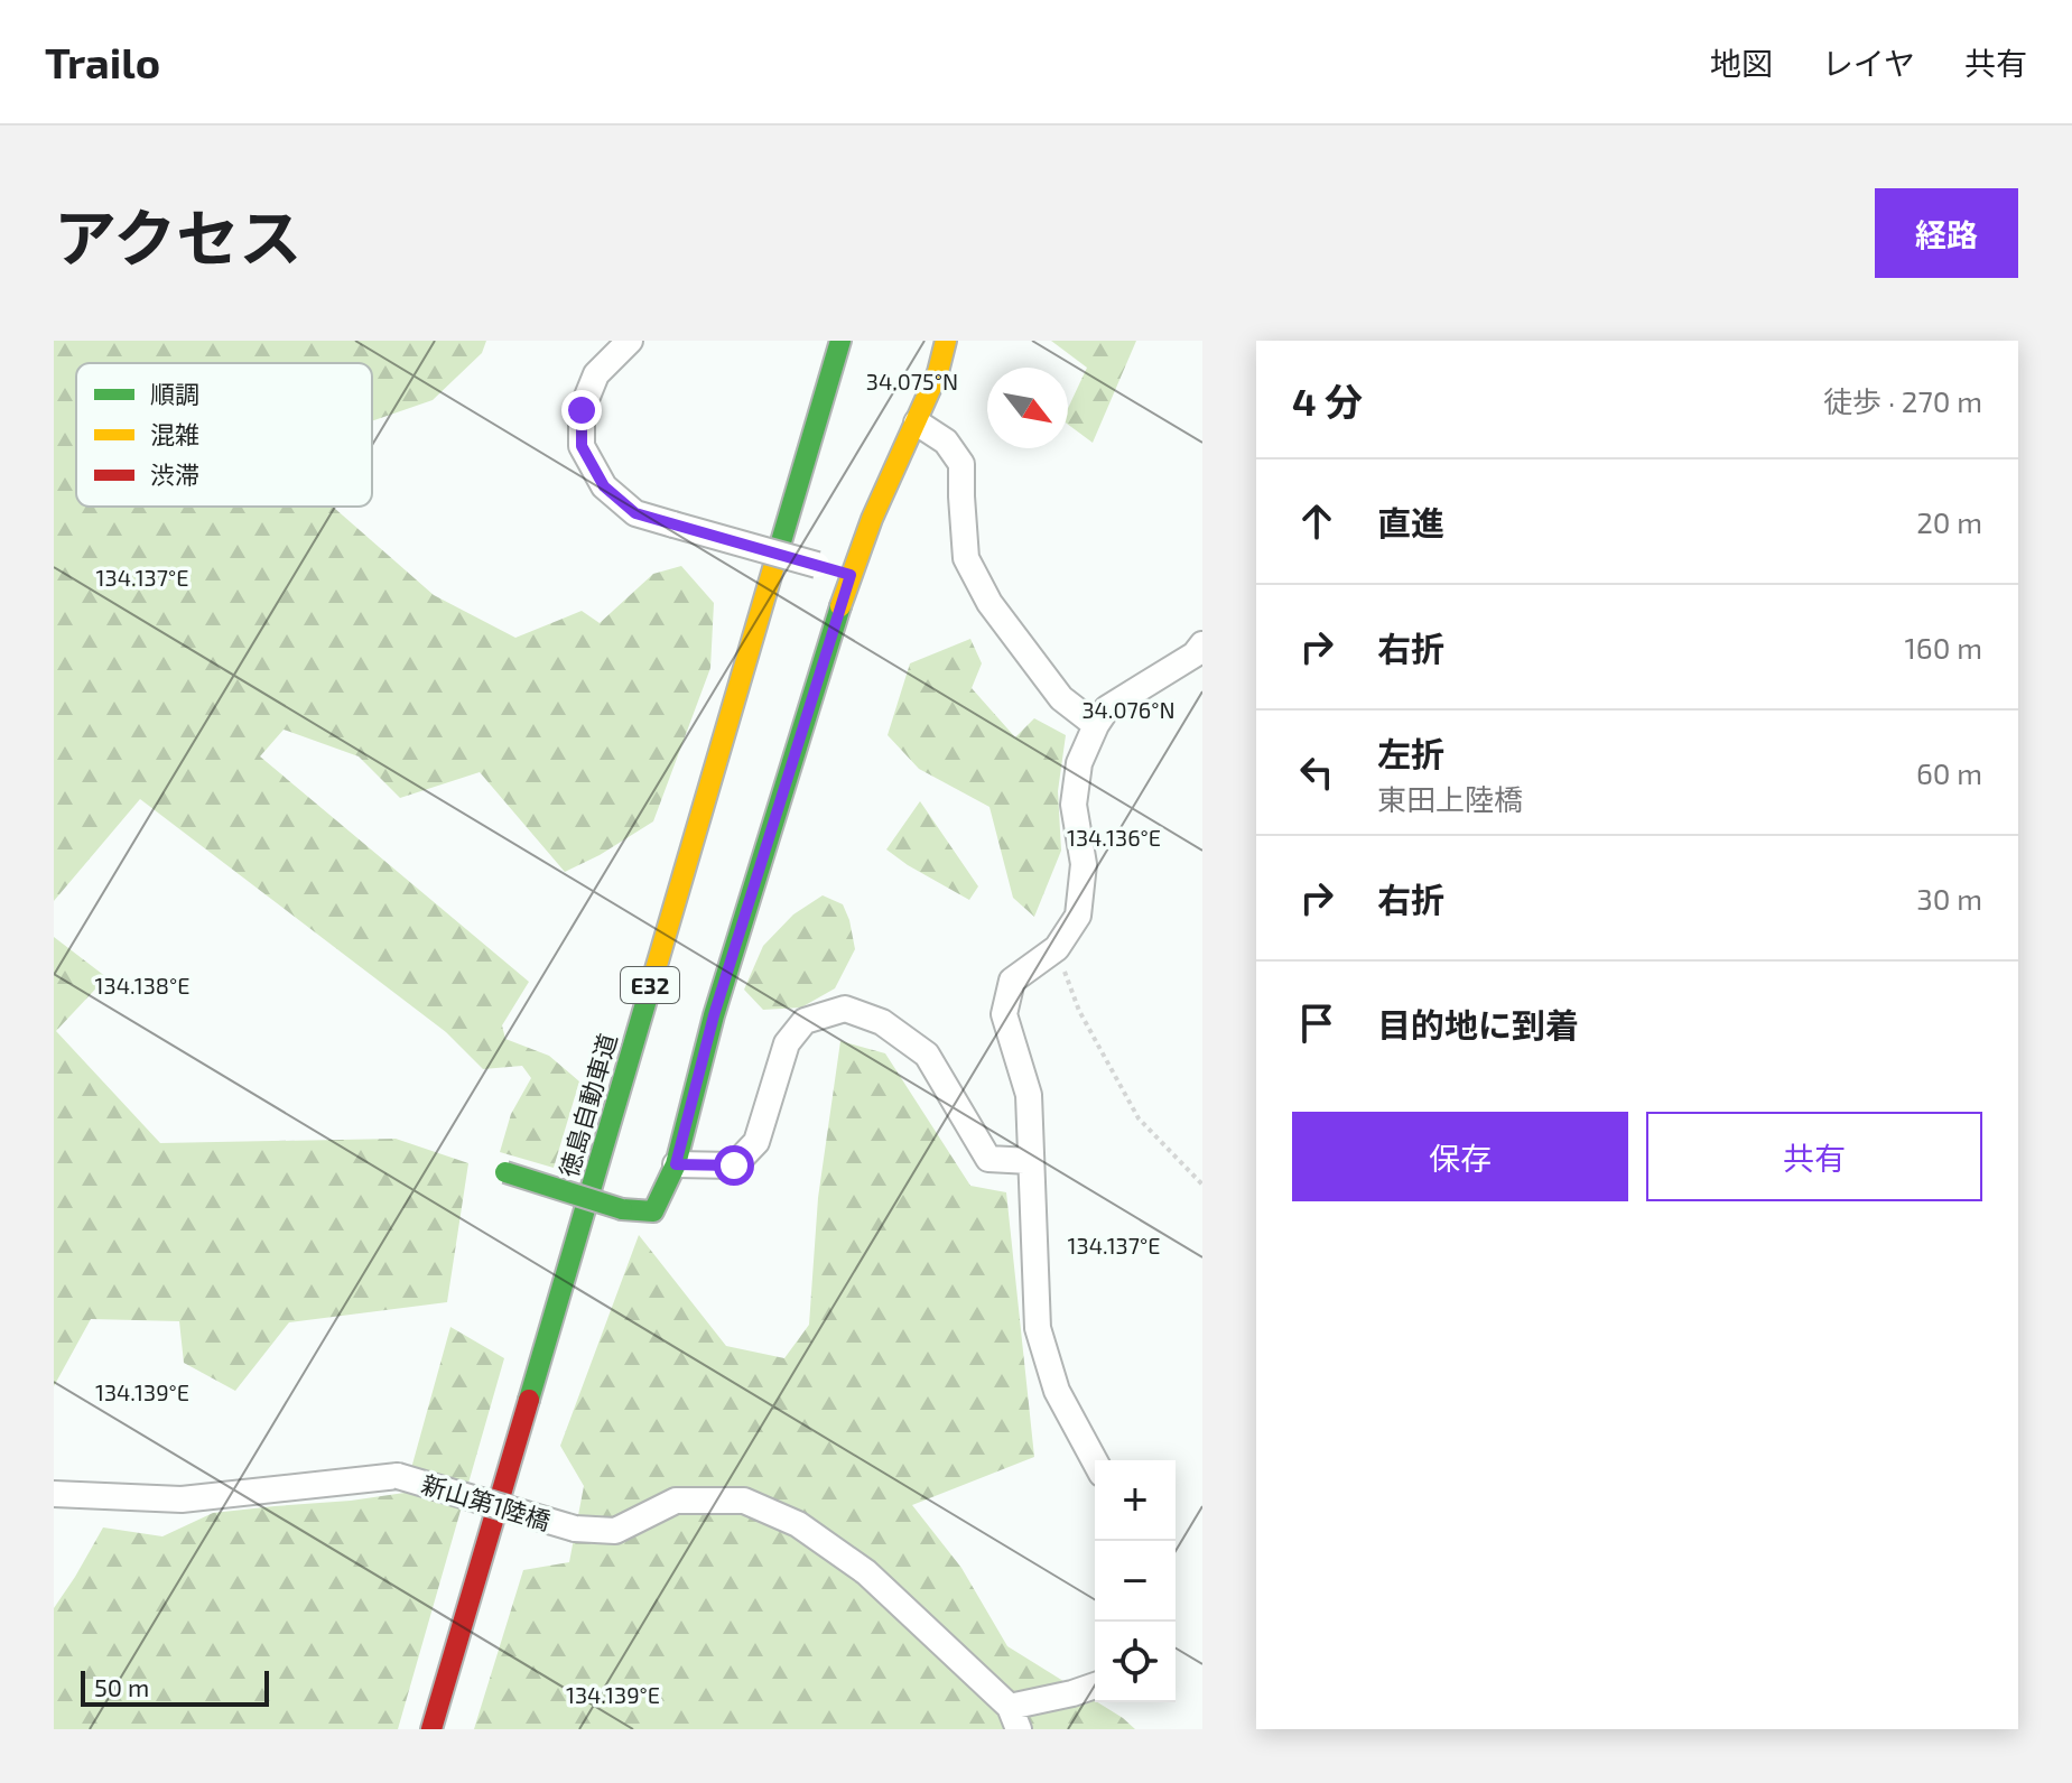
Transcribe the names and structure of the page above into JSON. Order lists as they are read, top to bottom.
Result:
{
  "streets": {
    "main road": ["E32", "徳島自動車道"],
    "street": ["新山第1陸橋"]
  },
  "legend": ["順調", "混雑", "渋滞"],
  "scale_bar": "50 m",
  "north": "bottom right",
  "page": {
    "header": "Trailo",
    "nav": ["地図", "レイヤ", "共有"],
    "title": "アクセス",
    "buttons": [
      "経路",
      ["保存", "共有"]
    ],
    "heading": ["4 分", "徒歩 · 270 m"],
    "list": [
      ["直進", "20 m"],
      ["右折", "160 m"],
      ["左折", "東田上陸橋", "60 m"],
      ["右折", "30 m"],
      "目的地に到着"
    ],
    "map_buttons": ["+", "−"],
    "scale": "50 m"
  },
  "coordinates": [
    "34.075°N",
    "134.137°E",
    "34.076°N",
    "134.136°E",
    "134.138°E",
    "134.139°E"
  ]
}
